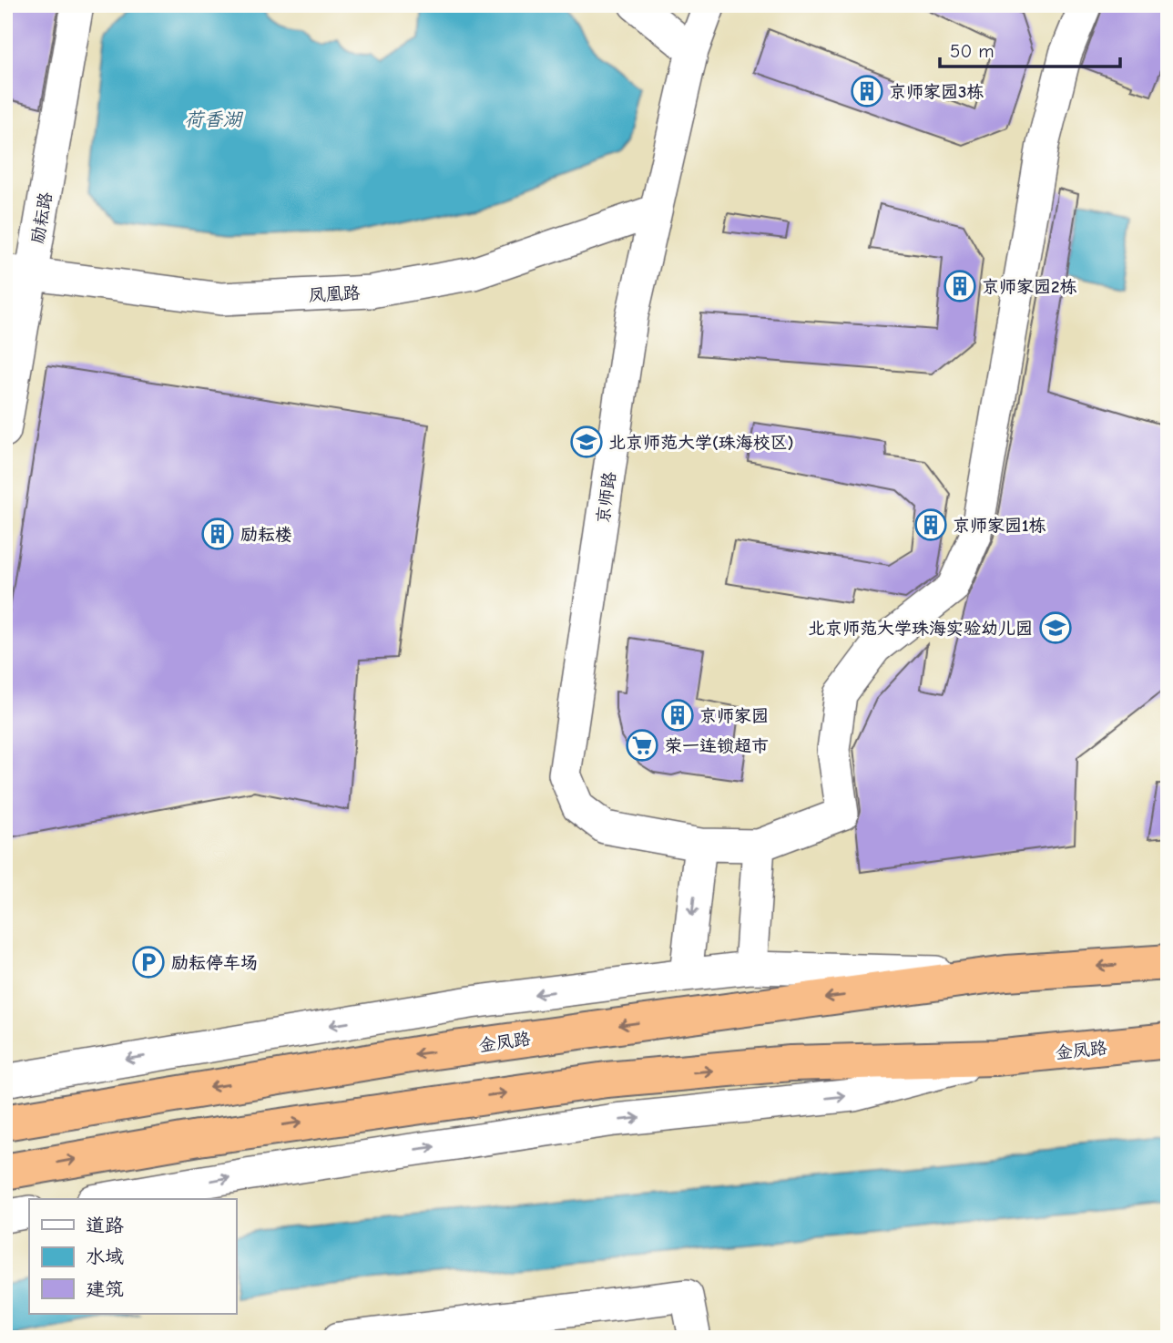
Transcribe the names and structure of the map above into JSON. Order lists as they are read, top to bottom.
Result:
{
  "streets": {
    "highway": ["金凤路"],
    "street": ["励耘路", "凤凰路", "京师路"]
  },
  "crossings": [
    ["励耘路", "凤凰路"],
    ["凤凰路", "京师路"]
  ],
  "water": ["荷香湖"],
  "places": {
    "building": [
      "京师家园3栋",
      "京师家园2栋",
      "京师家园1栋",
      "励耘楼",
      "京师家园"
    ],
    "school or university": ["北京师范大学(珠海校区)", "北京师范大学珠海实验幼儿园"],
    "supermarket": ["荣一连锁超市"],
    "parking": ["励耘停车场"]
  },
  "legend": ["道路", "水域", "建筑"],
  "scale_bar": "50 m"
}
